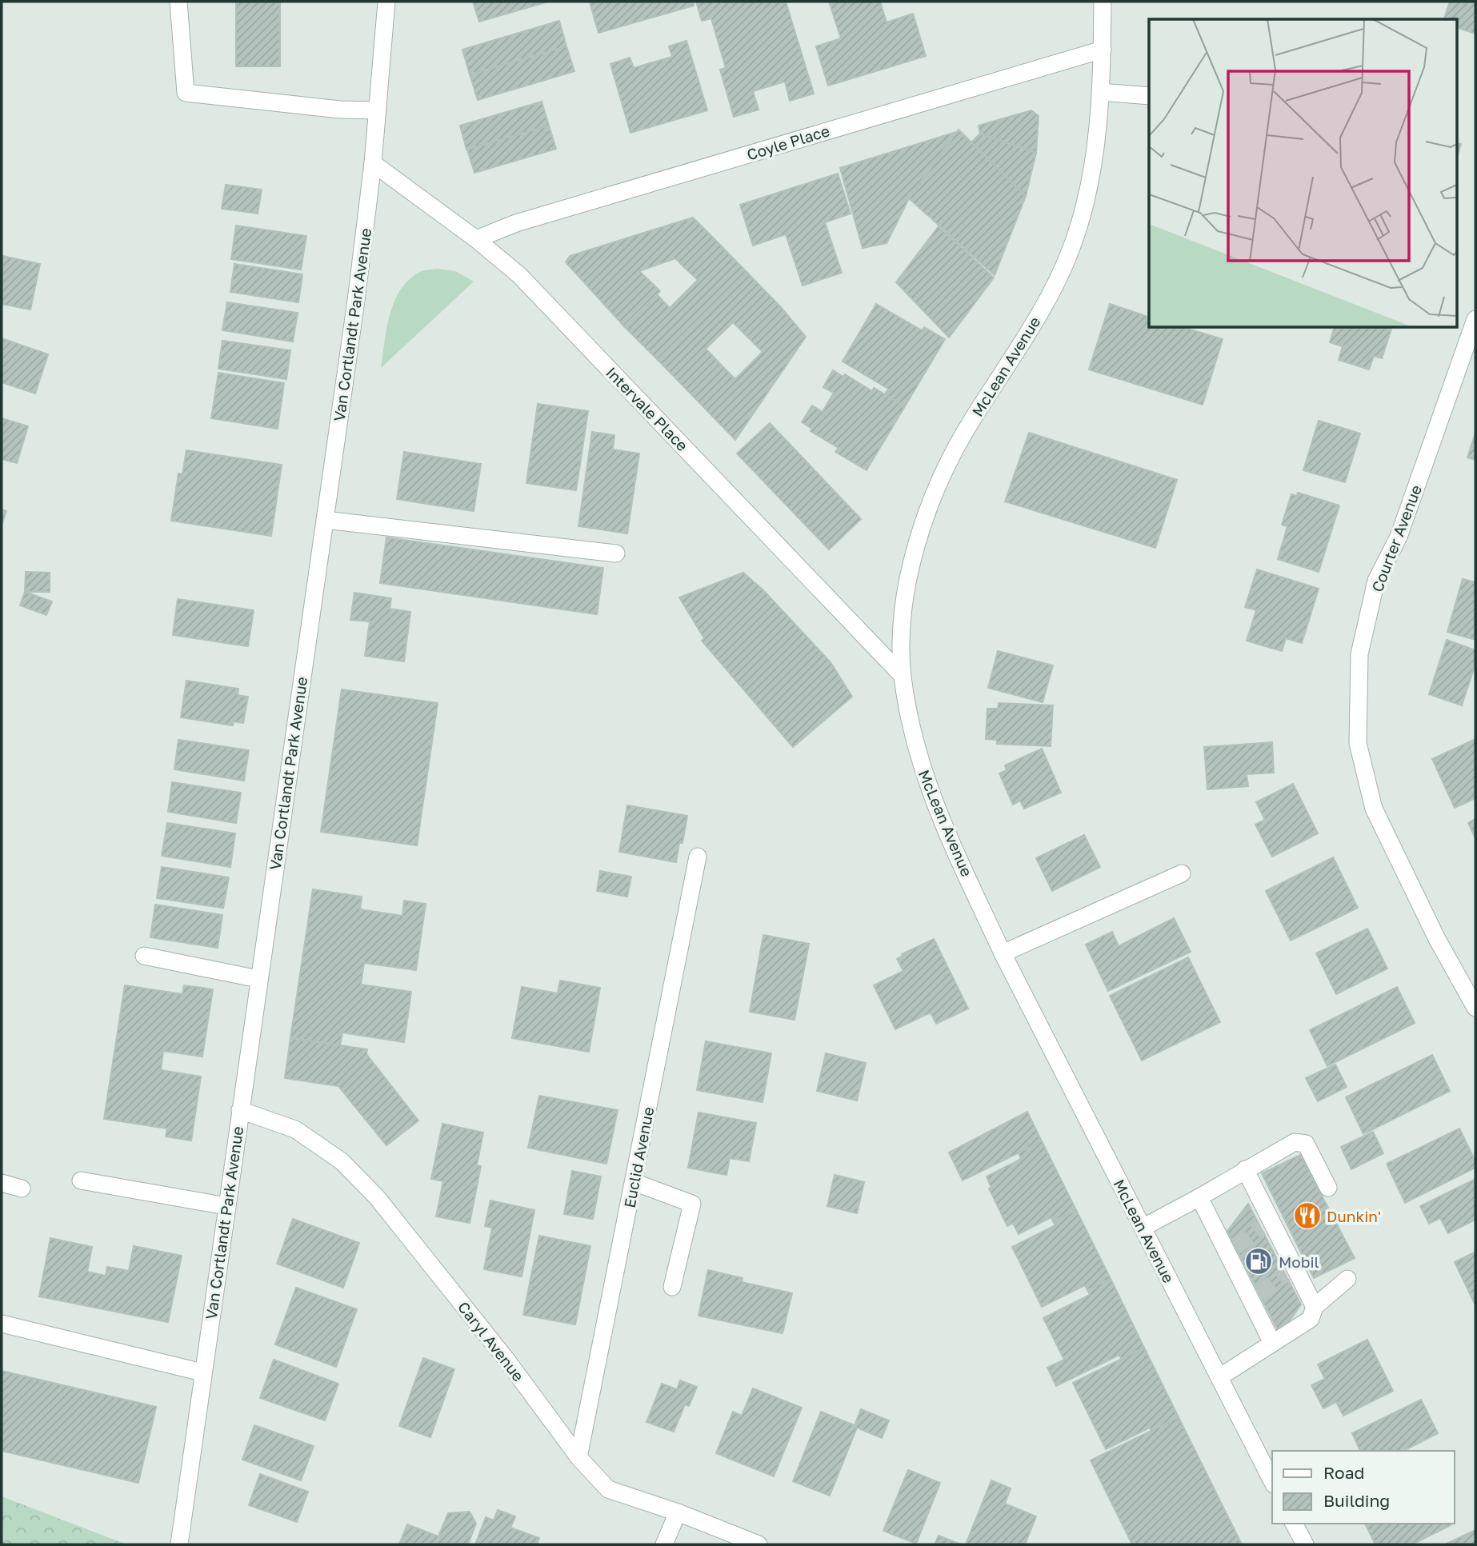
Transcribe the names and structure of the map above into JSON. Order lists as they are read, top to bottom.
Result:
{
  "streets": {
    "street": [
      "Coyle Place",
      "Van Cortlandt Park Avenue",
      "McLean Avenue",
      "Intervale Place",
      "Courter Avenue",
      "Euclid Avenue",
      "Caryl Avenue"
    ]
  },
  "crossings": [
    ["Coyle Place", "McLean Avenue"],
    ["Coyle Place", "Intervale Place"],
    ["Van Cortlandt Park Avenue", "Intervale Place"],
    ["Van Cortlandt Park Avenue", "Caryl Avenue"],
    ["McLean Avenue", "Intervale Place"],
    ["Euclid Avenue", "Caryl Avenue"]
  ],
  "places": {
    "restaurant": ["Dunkin'"],
    "fuel station": ["Mobil"]
  },
  "legend": ["Road", "Building"]
}
